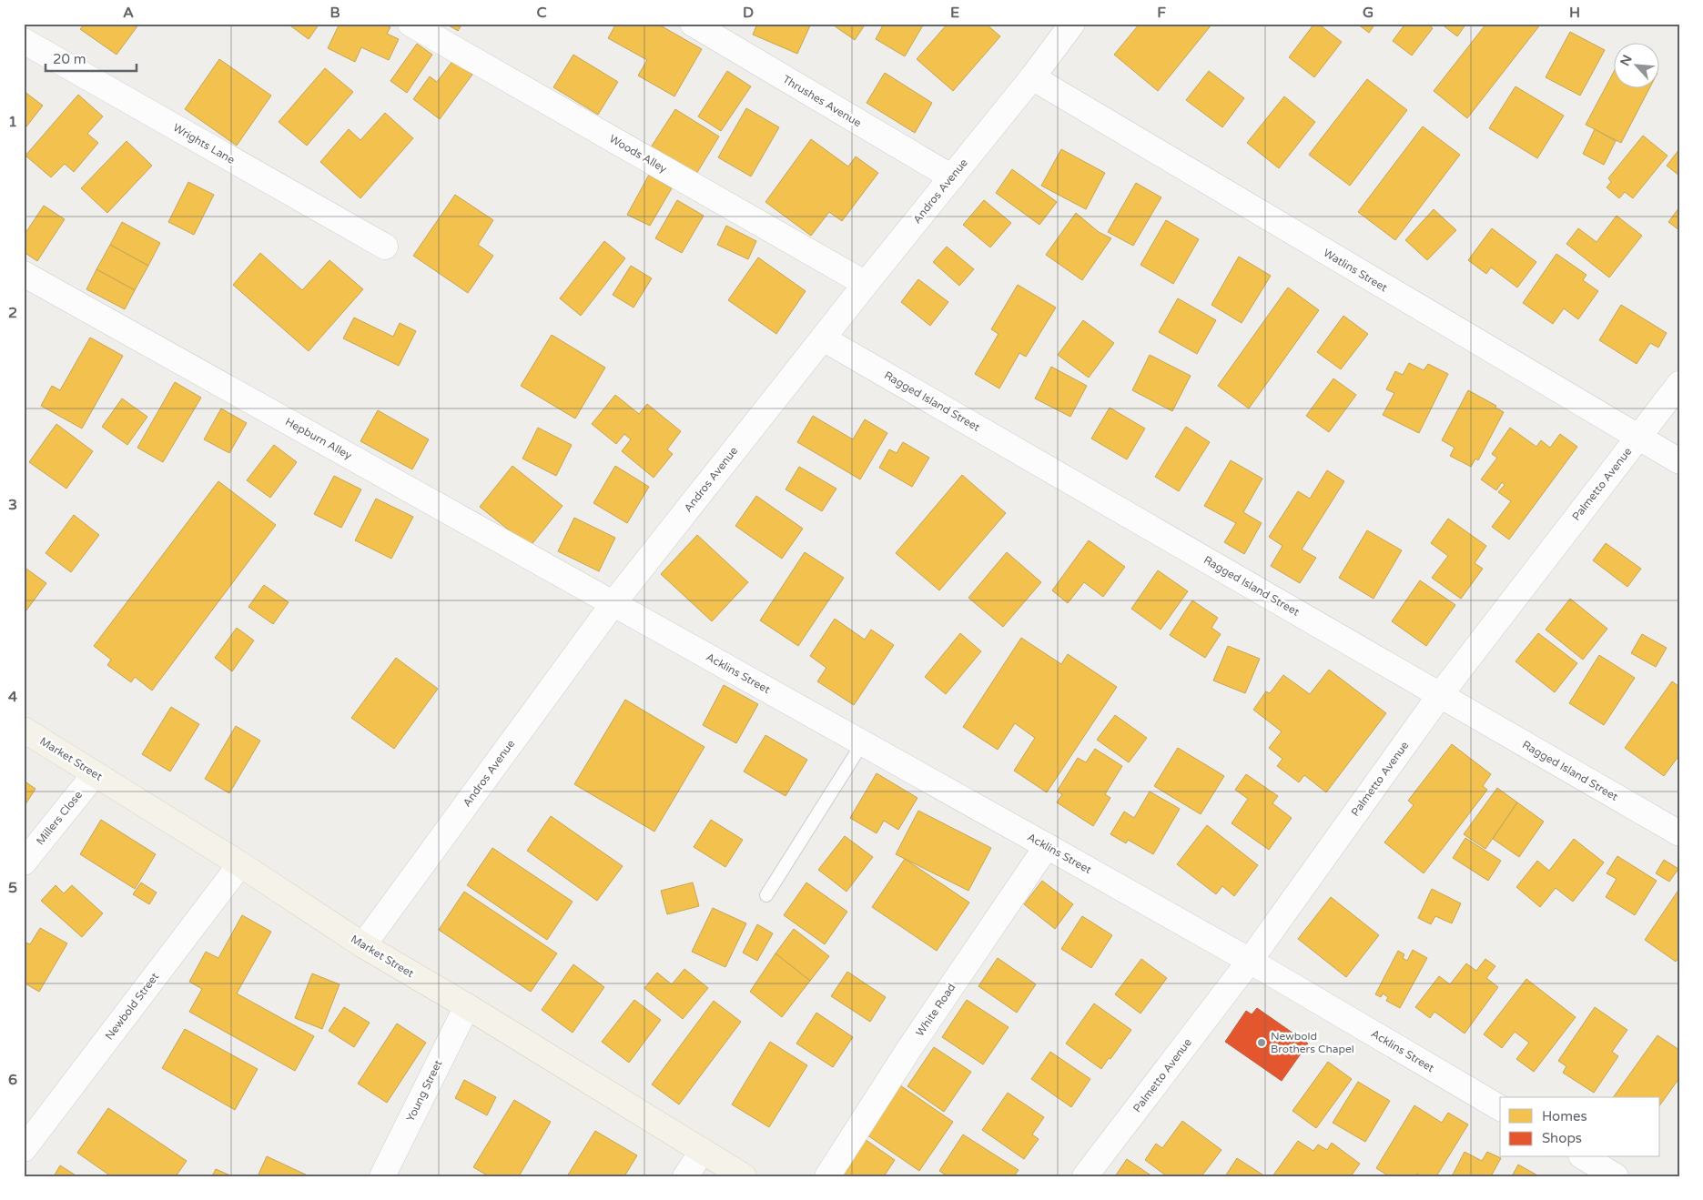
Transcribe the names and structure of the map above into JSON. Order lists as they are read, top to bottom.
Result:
{
  "streets": {
    "main road": ["Market Street"],
    "street": [
      "Thrushes Avenue",
      "Wrights Lane",
      "Woods Alley",
      "Andros Avenue",
      "Watlins Street",
      "Ragged Island Street",
      "Hepburn Alley",
      "Palmetto Avenue",
      "Acklins Street",
      "Millers Close",
      "Newbold Street",
      "White Road",
      "Young Street"
    ]
  },
  "crossings": [
    ["Thrushes Avenue", "Andros Avenue"],
    ["Woods Alley", "Andros Avenue"],
    ["Andros Avenue", "Watlins Street"],
    ["Andros Avenue", "Ragged Island Street"],
    ["Andros Avenue", "Hepburn Alley"],
    ["Andros Avenue", "Acklins Street"],
    ["Andros Avenue", "Market Street"],
    ["Watlins Street", "Palmetto Avenue"],
    ["Ragged Island Street", "Palmetto Avenue"],
    ["Hepburn Alley", "Acklins Street"],
    ["Palmetto Avenue", "Acklins Street"],
    ["Acklins Street", "White Road"],
    ["Market Street", "Millers Close"],
    ["Market Street", "Newbold Street"],
    ["Market Street", "Young Street"]
  ],
  "places": ["Newbold Brothers Chapel"],
  "legend": ["Homes", "Shops"],
  "scale_bar": "20 m",
  "north": "top left",
  "grid": {
    "columns": [
      "A",
      "B",
      "C",
      "D",
      "E",
      "F",
      "G",
      "H"
    ],
    "rows": [
      "1",
      "2",
      "3",
      "4",
      "5",
      "6"
    ]
  }
}
